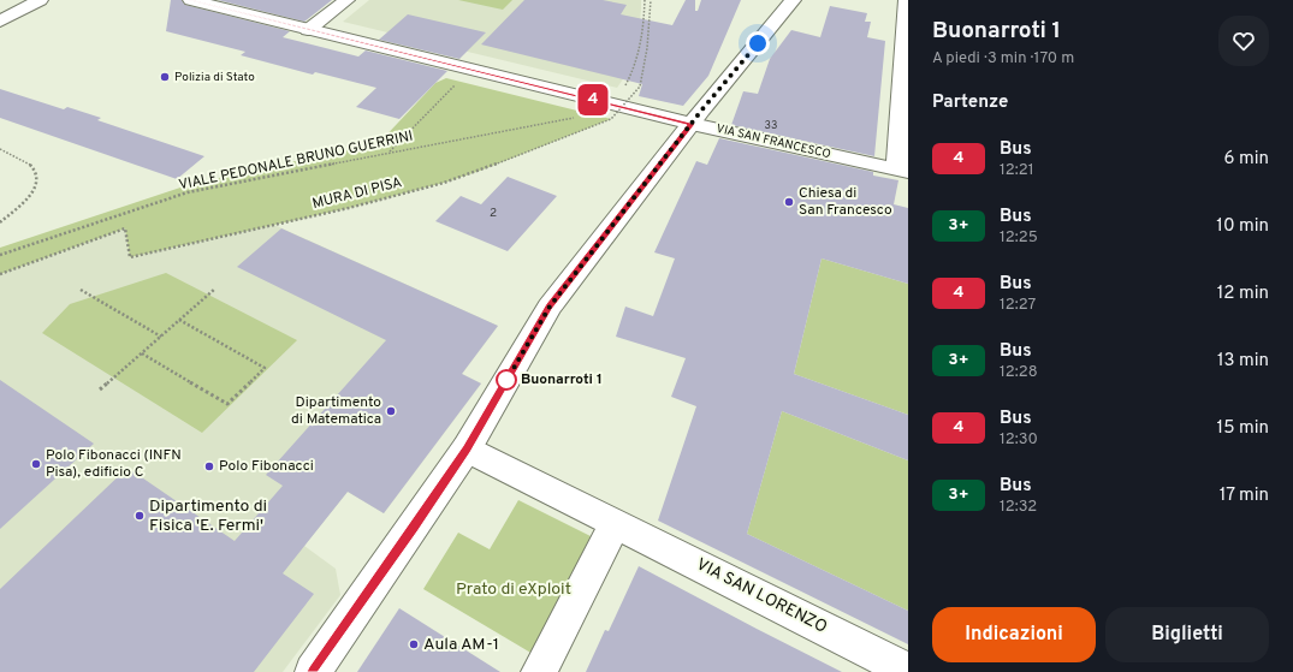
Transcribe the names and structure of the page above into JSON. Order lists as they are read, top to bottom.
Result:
{
  "streets": {
    "street": ["VIA SAN FRANCESCO", "VIA SAN LORENZO"],
    "path": ["VIALE PEDONALE BRUNO GUERRINI", "MURA DI PISA"]
  },
  "parks": ["Prato di eXploit"],
  "places": [
    "Polizia di Stato",
    "Chiesa di San Francesco",
    "Buonarroti 1",
    "Dipartimento di Matematica",
    "Polo Fibonacci (INFN Pisa), edificio C",
    "Polo Fibonacci",
    "Dipartimento di Fisica 'E. Fermi'",
    "Aula AM-1"
  ],
  "lines": ["bus line 4"],
  "house_numbers": ["33", "2"],
  "page": {
    "on_map": "4",
    "heading": [
      ["Buonarroti 1", "A piedi · 3 min · 170 m"],
      "Partenze"
    ],
    "list": [
      {
        "mark": "4",
        "name": "Bus",
        "note": "12:21",
        "value": "6 min"
      },
      {
        "mark": "3+",
        "name": "Bus",
        "note": "12:25",
        "value": "10 min"
      },
      {
        "mark": "4",
        "name": "Bus",
        "note": "12:27",
        "value": "12 min"
      },
      {
        "mark": "3+",
        "name": "Bus",
        "note": "12:28",
        "value": "13 min"
      },
      {
        "mark": "4",
        "name": "Bus",
        "note": "12:30",
        "value": "15 min"
      },
      {
        "mark": "3+",
        "name": "Bus",
        "note": "12:32",
        "value": "17 min"
      }
    ],
    "buttons": ["Indicazioni", "Biglietti"]
  }
}
